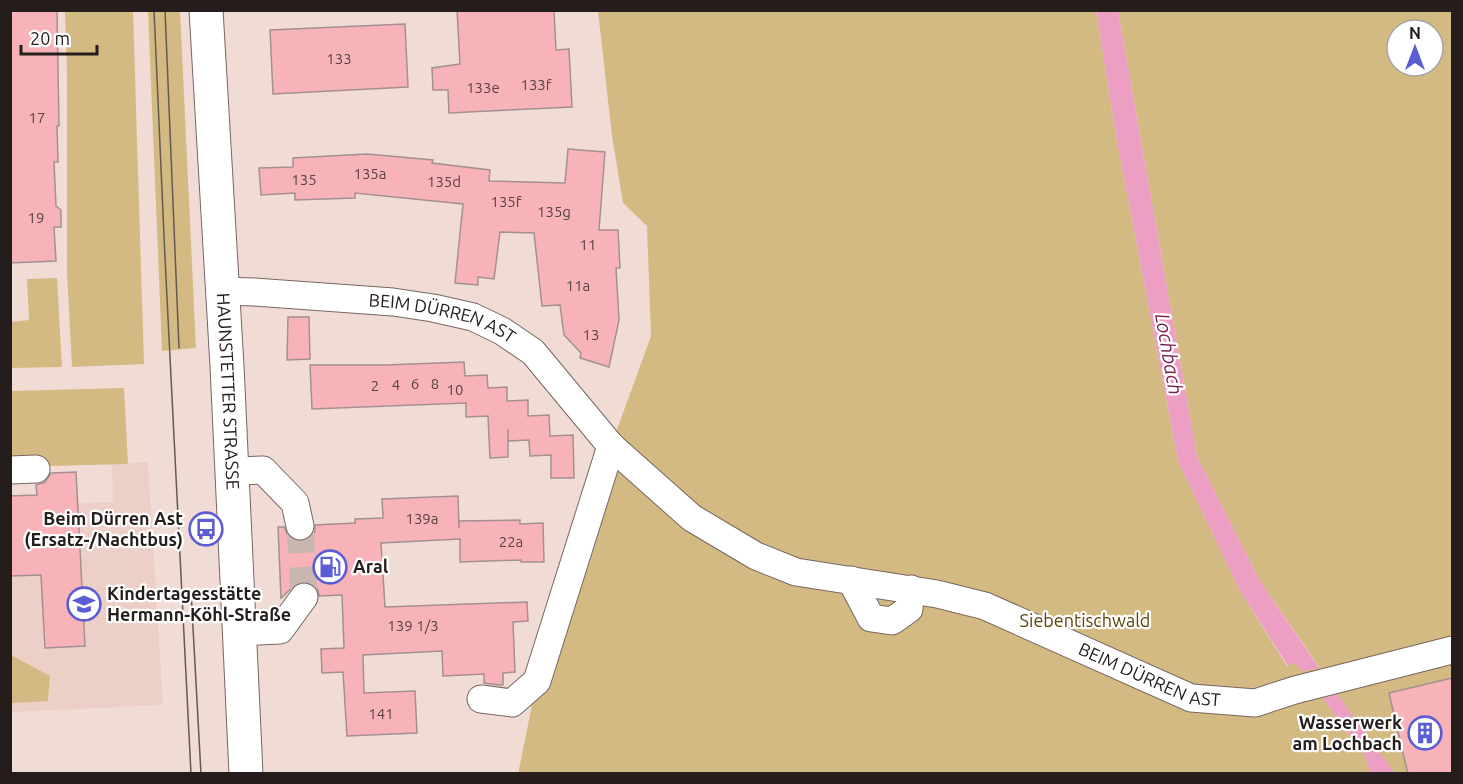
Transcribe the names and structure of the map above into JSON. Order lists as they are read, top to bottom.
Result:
{
  "streets": {
    "main road": ["HAUNSTETTER STRASSE"],
    "street": ["BEIM DÜRREN AST"]
  },
  "crossings": [
    ["BEIM DÜRREN AST", "HAUNSTETTER STRASSE"]
  ],
  "water": ["Lochbach"],
  "parks": ["Siebentischwald"],
  "places": {
    "bus stop": ["Beim Dürren Ast (Ersatz-/Nachtbus)"],
    "fuel station": ["Aral"],
    "school or university": ["Kindertagesstätte Hermann-Köhl-Straße"],
    "building": ["Wasserwerk am Lochbach"]
  },
  "house_numbers": [
    "133",
    "133f",
    "133e",
    "17",
    "135a",
    "135",
    "135d",
    "135f",
    "135g",
    "19",
    "11",
    "11a",
    "13",
    "6",
    "8",
    "4",
    "2",
    "10",
    "139a",
    "22a",
    "139 1/3",
    "141"
  ],
  "scale_bar": "20 m",
  "north": "top"
}
